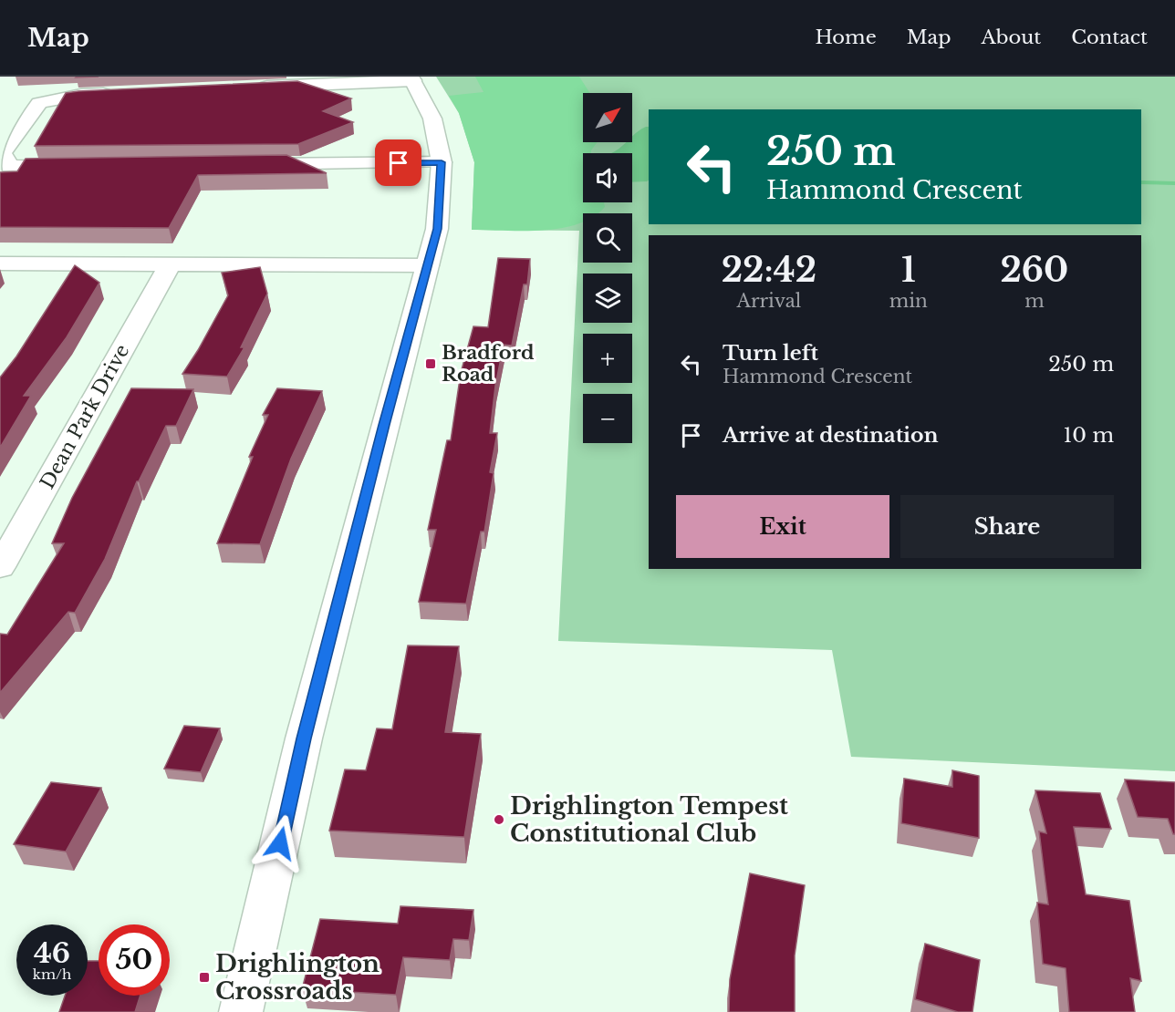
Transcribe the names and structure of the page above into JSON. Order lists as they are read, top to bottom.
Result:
{
  "streets": {
    "street": ["Dean Park Drive"]
  },
  "places": {
    "transit": ["Bradford Road", "Drighlington Crossroads"],
    "other": ["Drighlington Tempest Constitutional Club"]
  },
  "north": "top right",
  "page": {
    "header": "Map",
    "nav": [
      "Home",
      "Map",
      "About",
      "Contact"
    ],
    "map_buttons": ["+", "−"],
    "turn": ["250 m", "Hammond Crescent"],
    "eta": [
      "22:42",
      "Arrival",
      "1",
      "min",
      "260",
      "m"
    ],
    "list": [
      {
        "name": "Turn left",
        "note": "Hammond Crescent",
        "value": "250 m"
      },
      {
        "name": "Arrive at destination",
        "value": "10 m"
      }
    ],
    "buttons": ["Exit", "Share"],
    "speed": "46 km/h",
    "limit": "50"
  }
}
